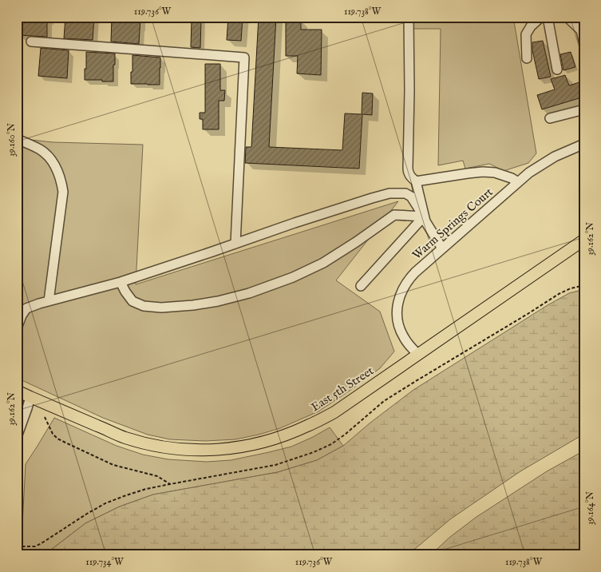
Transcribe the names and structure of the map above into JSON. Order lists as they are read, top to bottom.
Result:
{
  "streets": {
    "main road": ["East 5th Street"],
    "street": ["Warm Springs Court"]
  },
  "crossings": [
    ["Warm Springs Court", "East 5th Street"]
  ],
  "coordinates": [
    "119.736°W",
    "119.738°W",
    "39.160°N",
    "39.162°N",
    "39.164°N",
    "119.734°W"
  ]
}
